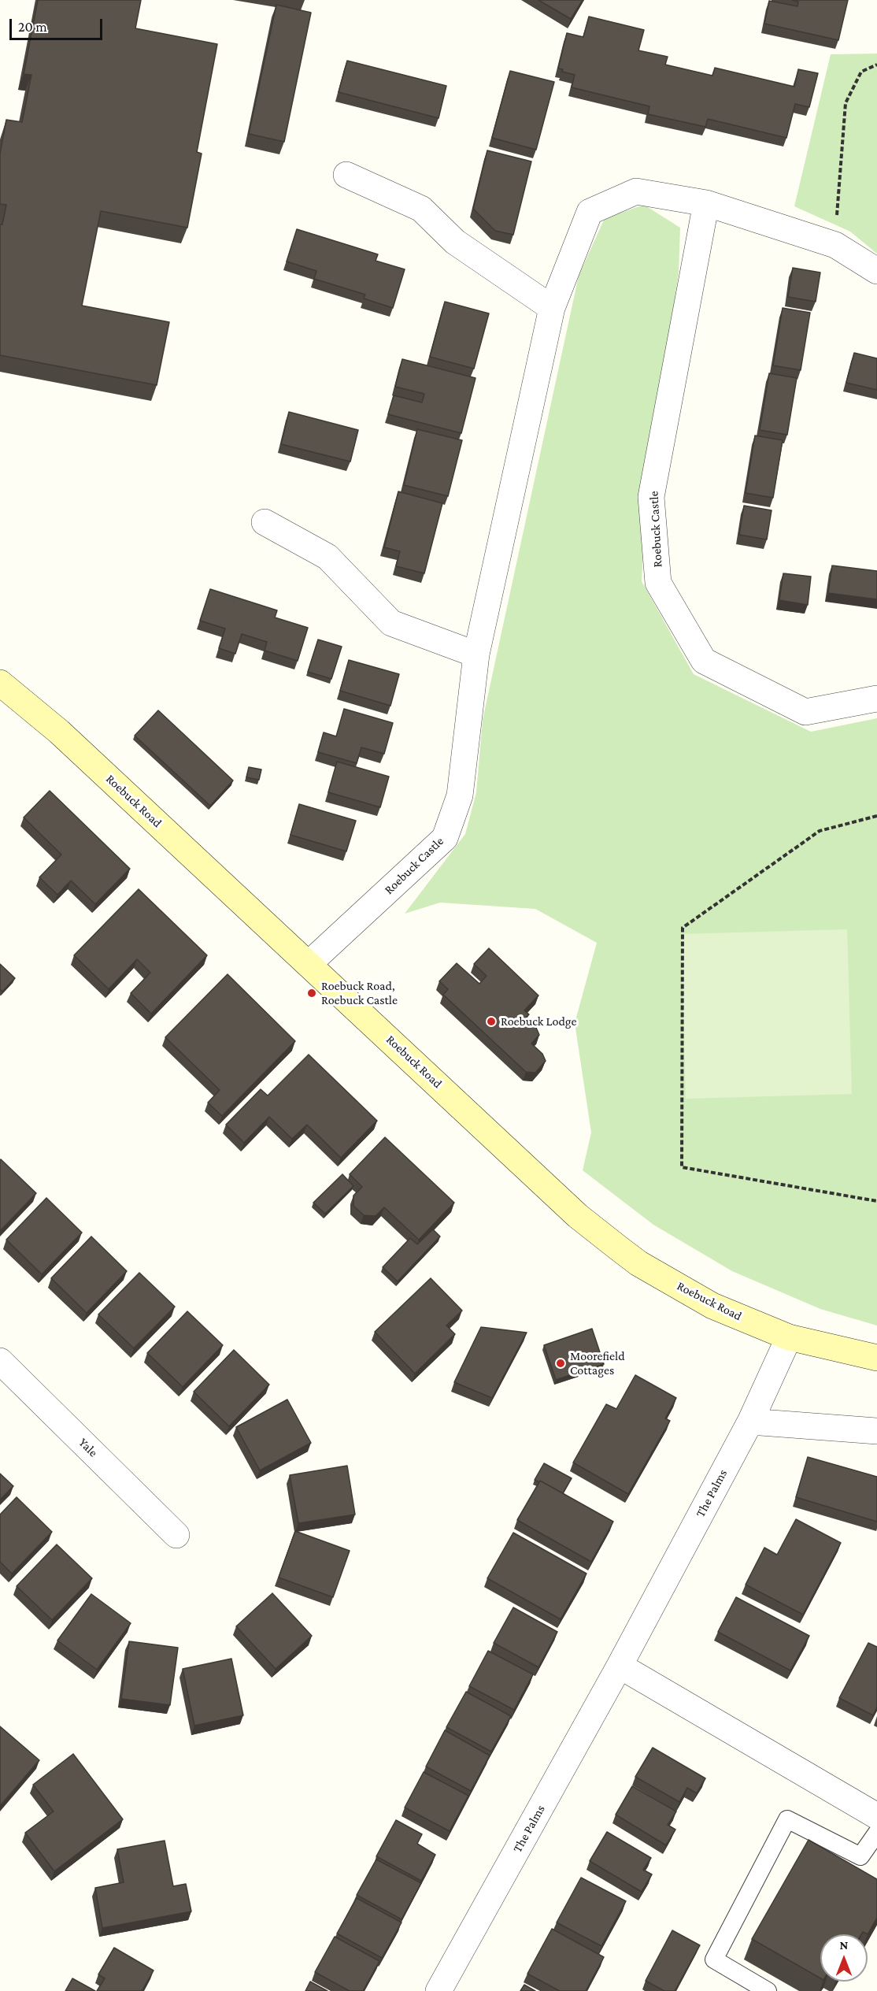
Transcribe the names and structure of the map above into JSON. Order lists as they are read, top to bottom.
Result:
{
  "streets": {
    "street": [
      "Roebuck Castle",
      "Roebuck Road",
      "Yale",
      "The Palms"
    ]
  },
  "crossings": [
    ["Roebuck Castle", "Roebuck Road"],
    ["Roebuck Road", "The Palms"]
  ],
  "places": ["Roebuck Road, Roebuck Castle", "Roebuck Lodge", "Moorefield Cottages"],
  "scale_bar": "20 m",
  "north": "top"
}
